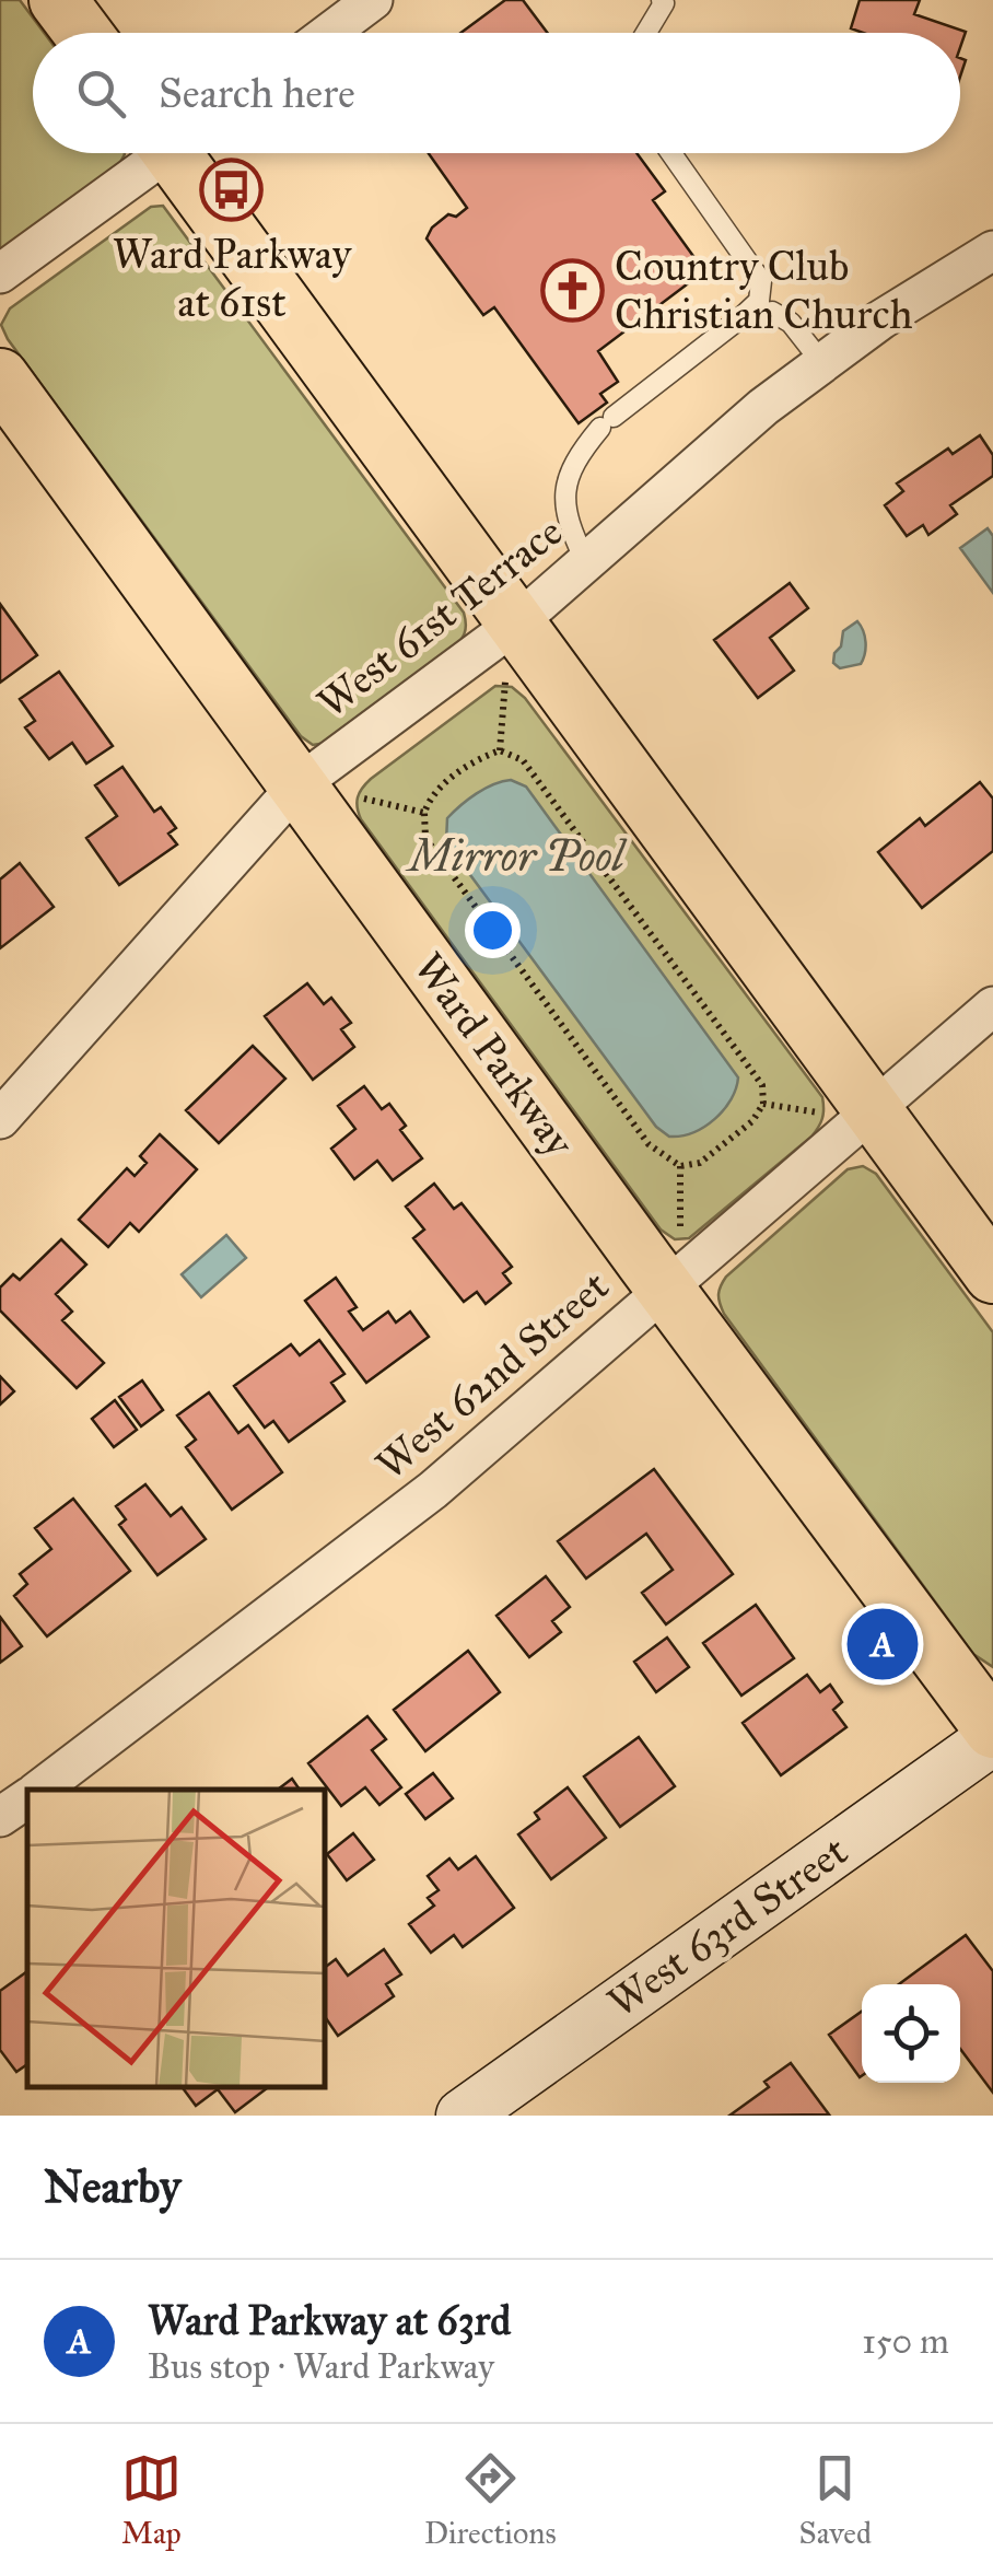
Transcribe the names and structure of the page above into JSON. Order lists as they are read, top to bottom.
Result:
{
  "streets": {
    "main road": ["Ward Parkway", "West 63rd Street"],
    "street": ["West 61st Terrace", "West 62nd Street"]
  },
  "crossings": [
    ["West 61st Terrace", "Ward Parkway"],
    ["Ward Parkway", "West 62nd Street"],
    ["Ward Parkway", "West 63rd Street"]
  ],
  "water": ["Mirror Pool"],
  "places": {
    "bus stop": ["Ward Parkway at 61st"],
    "church": ["Country Club Christian Church"]
  },
  "page": {
    "search": "Search here",
    "pins": "A",
    "heading": "Nearby",
    "list": [
      {
        "mark": "A",
        "name": "Ward Parkway at 63rd",
        "note": "Bus stop · Ward Parkway",
        "value": "150 m"
      }
    ],
    "nav": ["Map", "Directions", "Saved"]
  }
}
